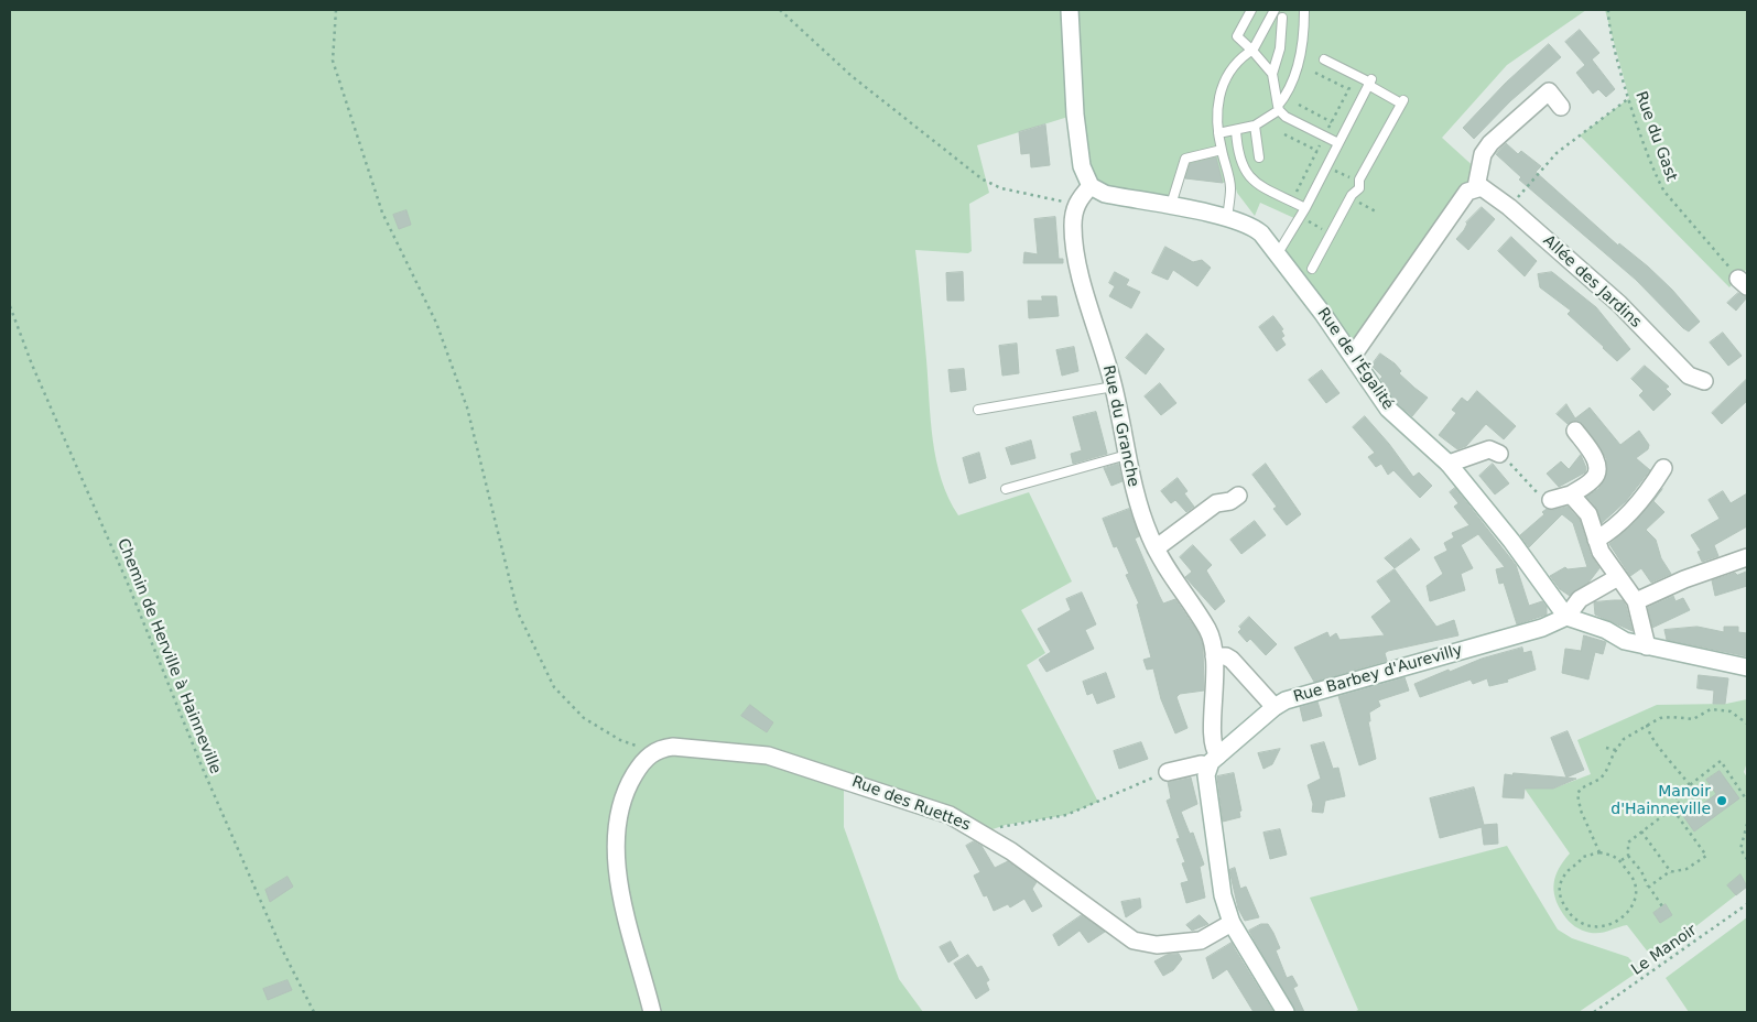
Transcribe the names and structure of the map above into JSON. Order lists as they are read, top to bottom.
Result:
{
  "streets": {
    "street": [
      "Allée des Jardins",
      "Rue de l'Égalité",
      "Rue du Granche",
      "Rue Barbey d'Aurevilly",
      "Rue des Ruettes"
    ],
    "path": ["Rue du Gast", "Chemin de Herville à Hainneville", "Le Manoir"]
  },
  "crossings": [
    ["Rue de l'Égalité", "Rue Barbey d'Aurevilly"],
    ["Rue du Granche", "Rue Barbey d'Aurevilly"],
    ["Rue du Granche", "Rue des Ruettes"]
  ],
  "places": ["Manoir d'Hainneville"]
}
